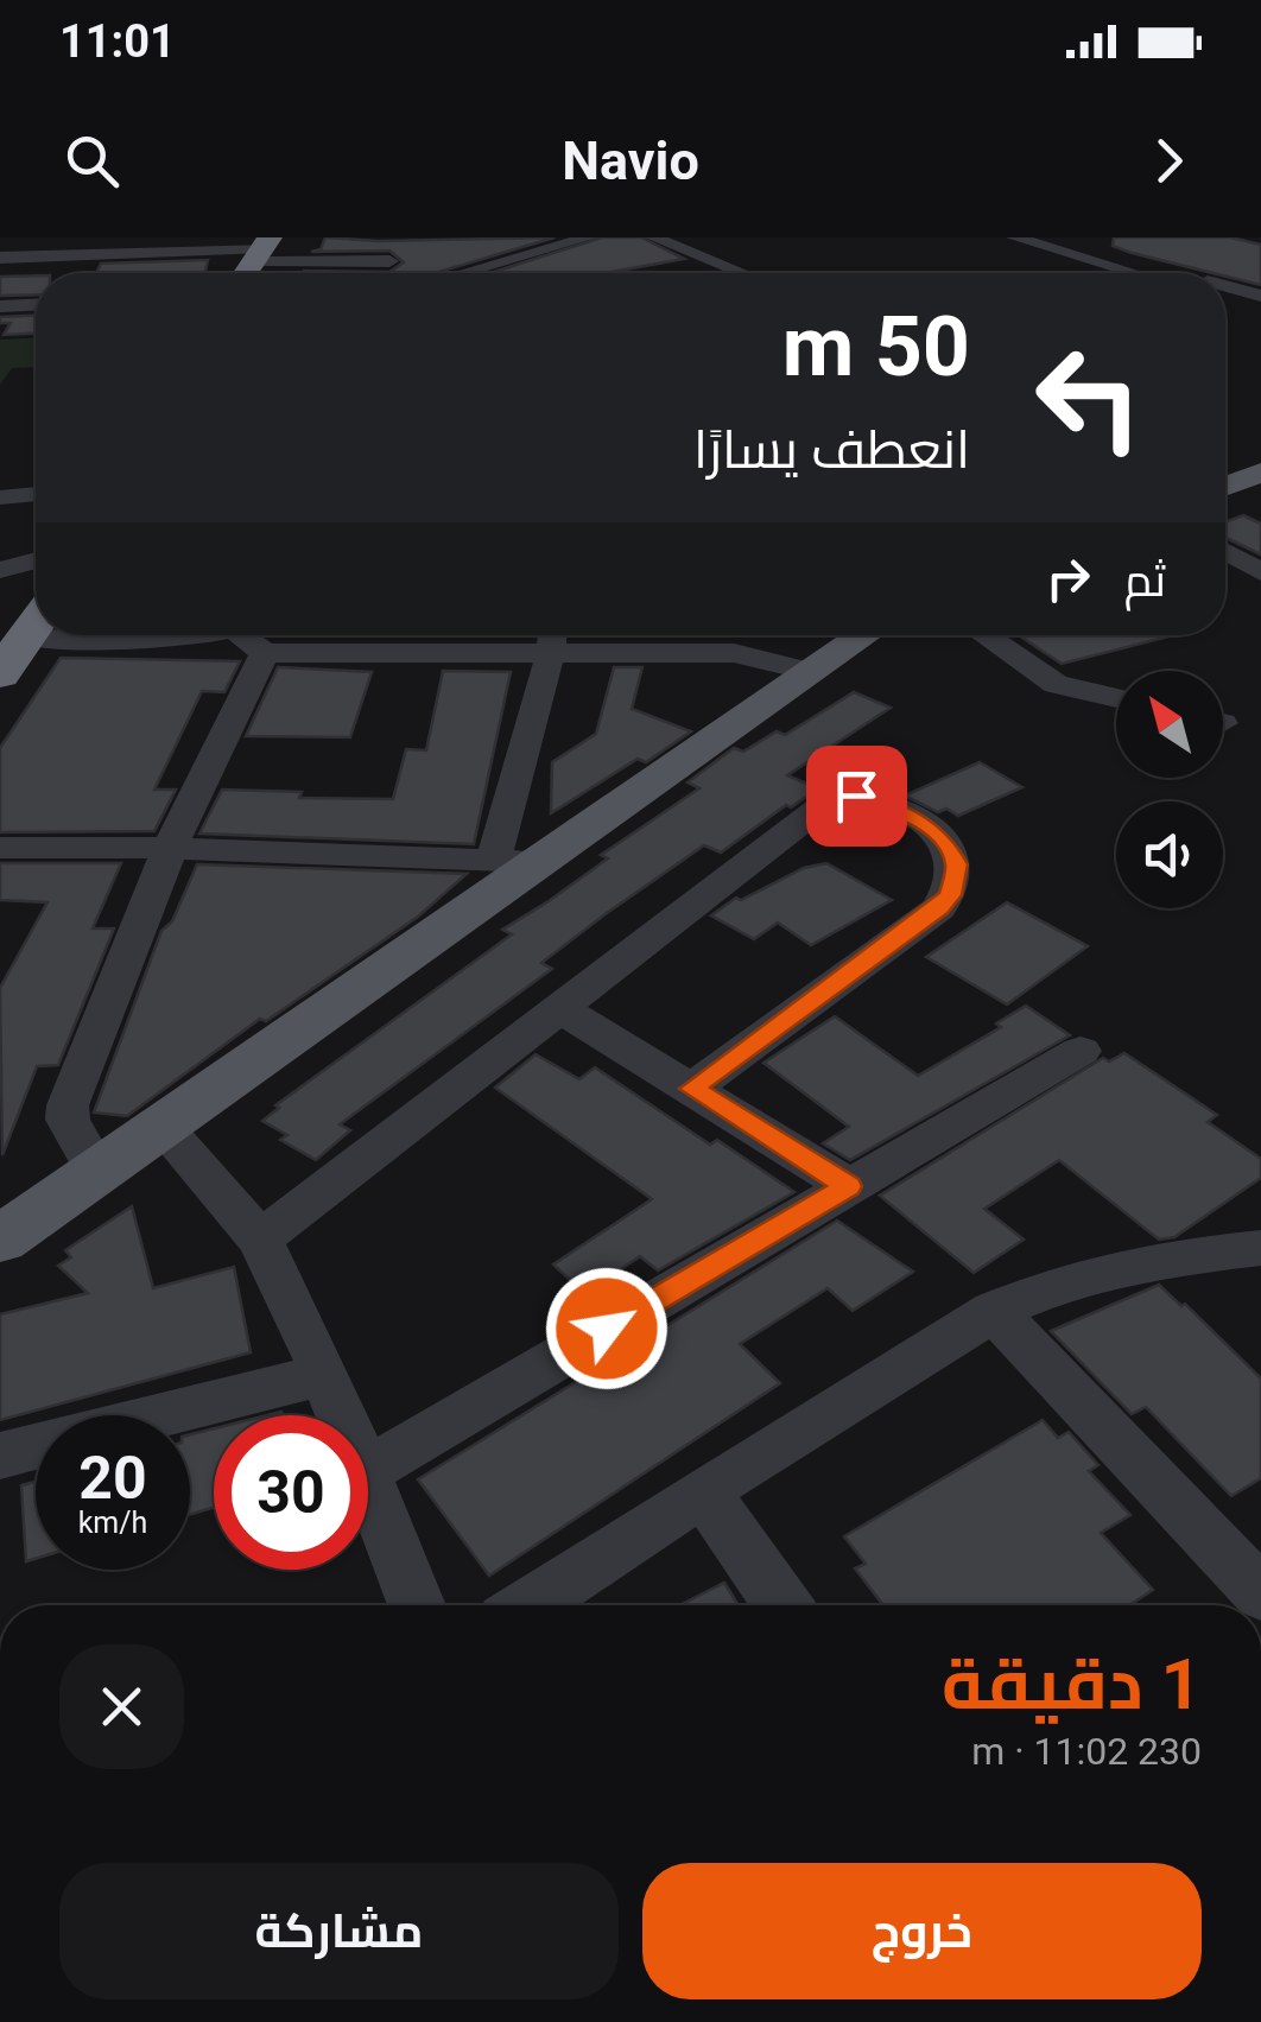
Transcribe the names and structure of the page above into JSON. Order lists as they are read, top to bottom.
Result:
{
  "north": "top left",
  "page": {
    "status": "11:01",
    "header": "Navio",
    "turn": ["50 m", "انعطف يسارًا"],
    "then": "ثم",
    "speed": "20 km/h",
    "limit": "30",
    "heading": ["1 دقيقة", "230 m · 11:02"],
    "buttons": ["خروج", "مشاركة"]
  }
}
